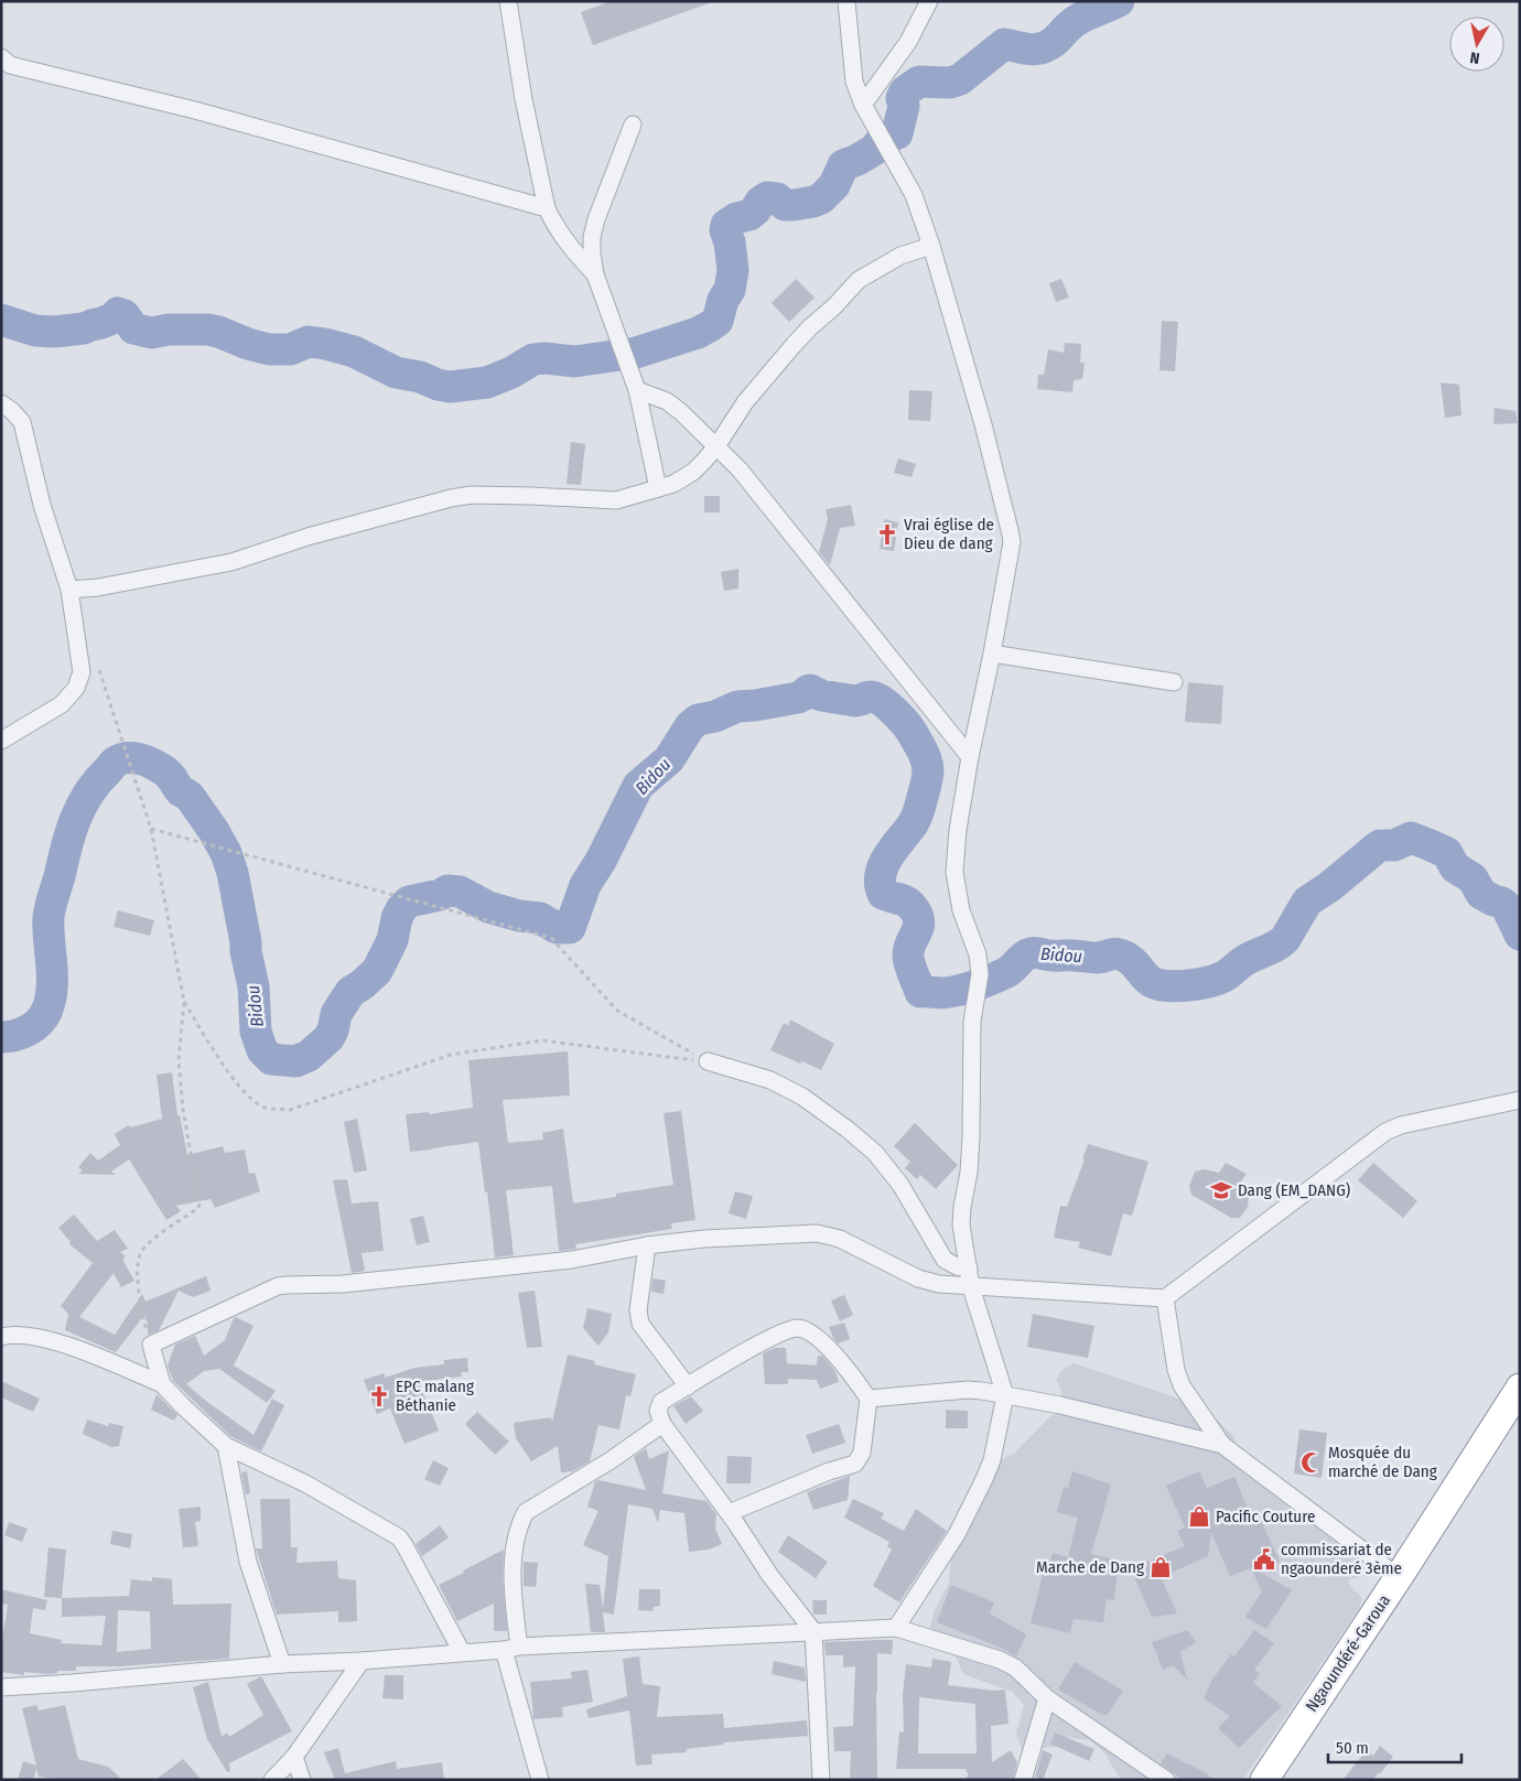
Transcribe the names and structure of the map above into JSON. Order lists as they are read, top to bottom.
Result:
{
  "streets": {
    "highway": ["Ngaoundéré-Garoua"]
  },
  "water": ["Bidou"],
  "places": {
    "church": ["Vrai église de Dieu de dang", "EPC malang Béthanie"],
    "school or university": ["Dang (EM_DANG)"],
    "mosque": ["Mosquée du marché de Dang"],
    "shop": ["Pacific Couture", "Marche de Dang"],
    "public building": ["commissariat de ngaounderé 3ème"]
  },
  "scale_bar": "50 m",
  "north": "bottom"
}
